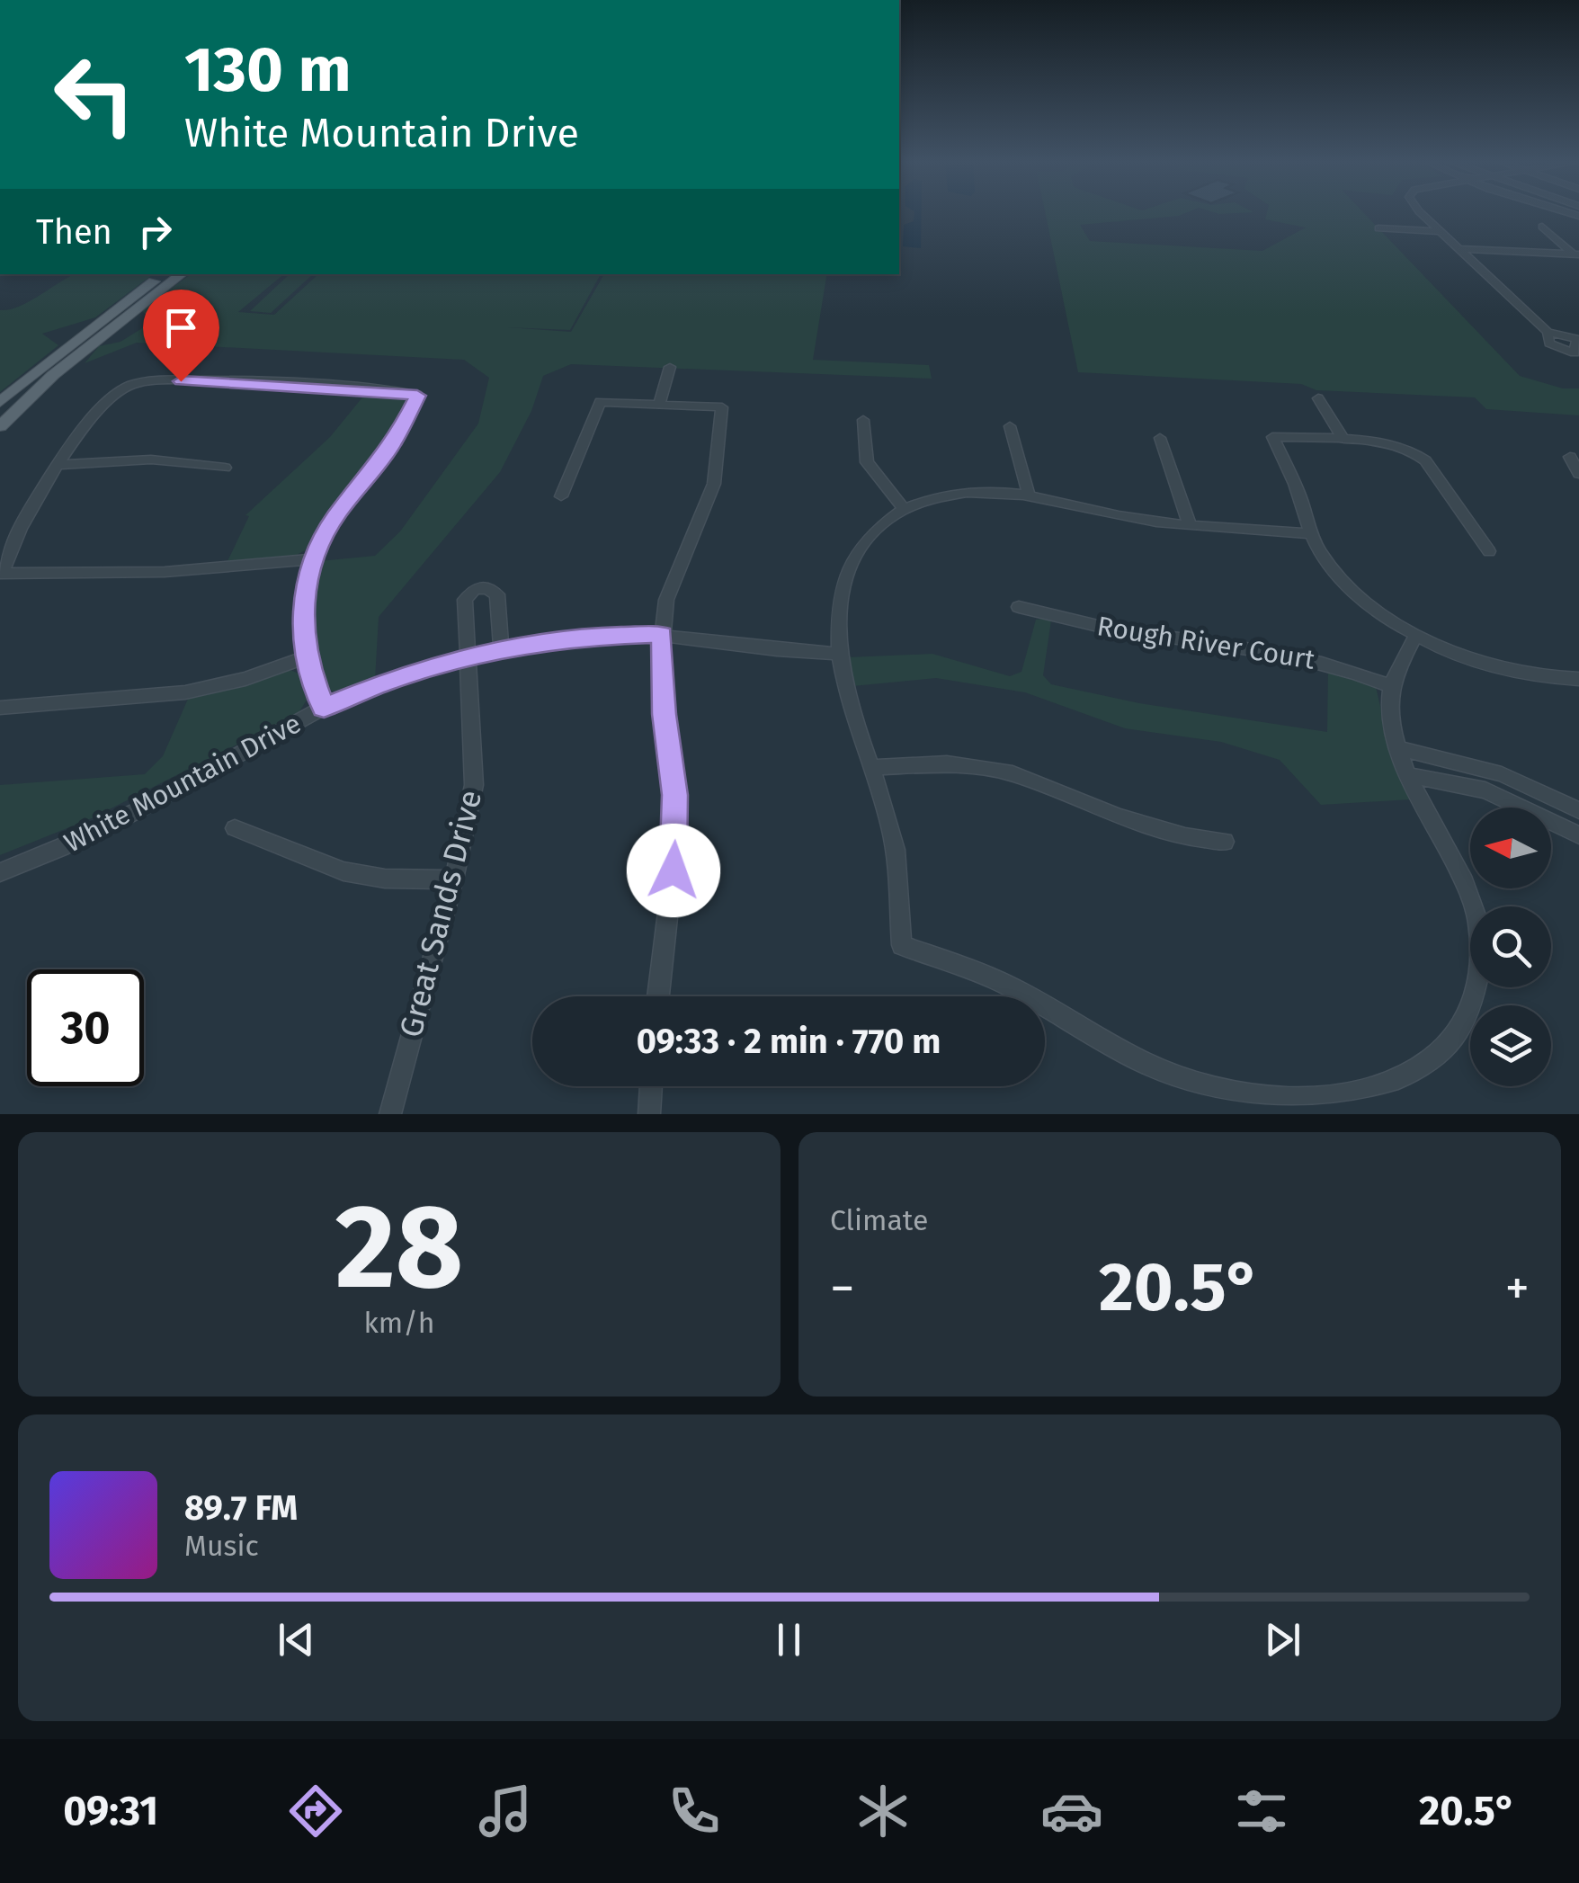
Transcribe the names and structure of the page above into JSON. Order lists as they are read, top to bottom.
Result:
{
  "streets": {
    "street": ["Rough River Court", "White Mountain Drive", "Great Sands Drive"]
  },
  "crossings": [
    ["White Mountain Drive", "Great Sands Drive"]
  ],
  "north": "left",
  "page": {
    "turn": ["130 m", "White Mountain Drive"],
    "then": "Then",
    "limit": "30",
    "trip": "09:33 · 2 min · 770 m",
    "tile": [
      ["28", "km/h"],
      "Climate"
    ],
    "heat": ["−", "20.5°", "+"],
    "song": ["89.7 FM", "Music"],
    "tabs": ["09:31", "20.5°"]
  }
}
